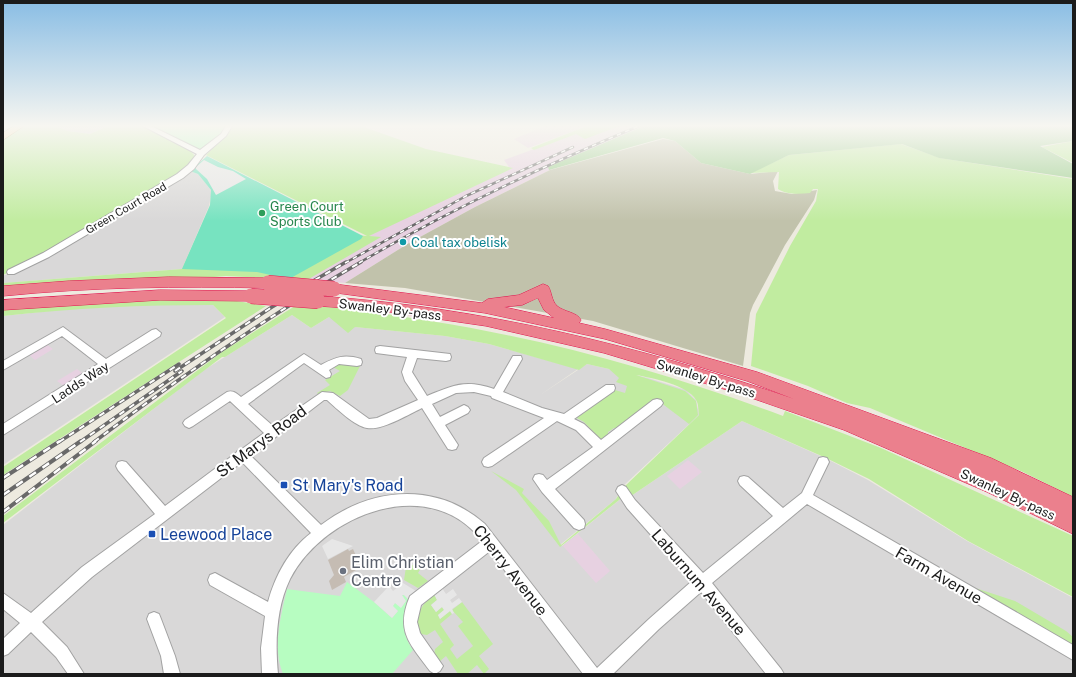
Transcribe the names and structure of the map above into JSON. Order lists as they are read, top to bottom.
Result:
{
  "streets": {
    "highway": ["Swanley By-pass"],
    "street": [
      "Green Court Road",
      "Ladds Way",
      "St Marys Road",
      "Cherry Avenue",
      "Farm Avenue",
      "Laburnum Avenue"
    ]
  },
  "places": {
    "other": ["Green Court Sports Club", "Coal tax obelisk", "Elim Christian Centre"],
    "transit": ["St Mary's Road", "Leewood Place"]
  }
}
